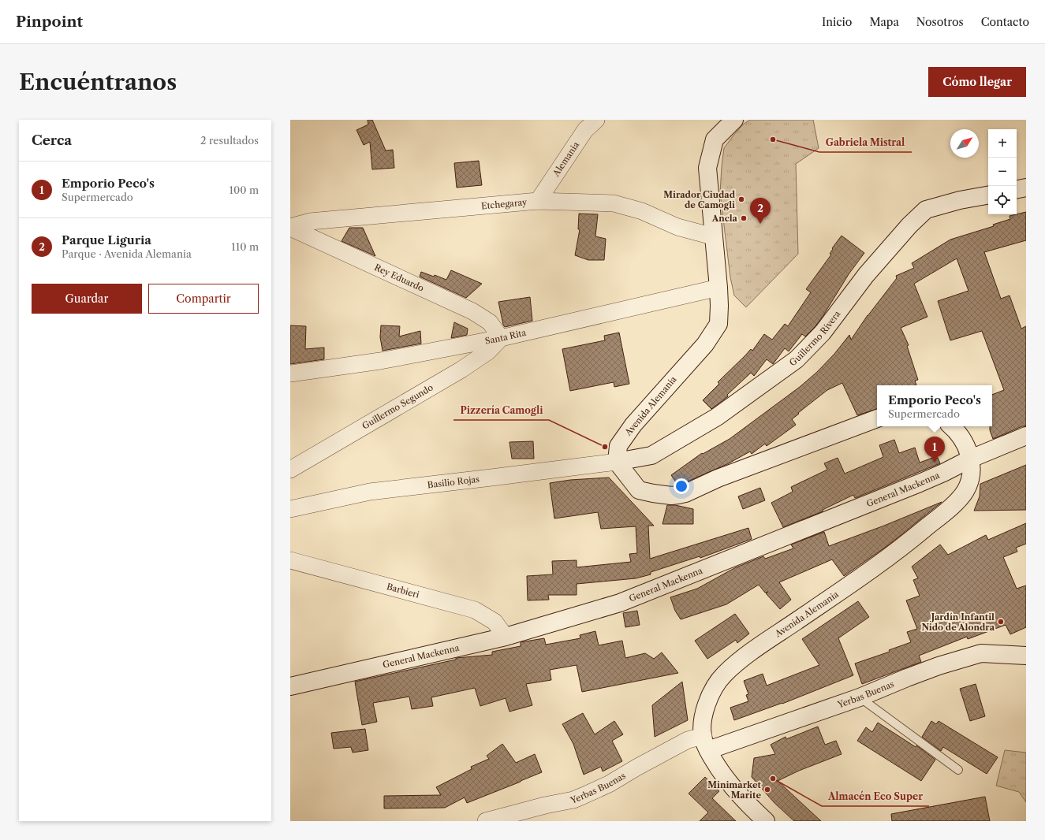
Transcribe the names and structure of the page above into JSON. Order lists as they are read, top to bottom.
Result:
{
  "streets": {
    "main road": [
      "Guillermo Rivera",
      "Avenida Alemania",
      "General Mackenna",
      "Yerbas Buenas"
    ],
    "street": [
      "Alemania",
      "Etchegaray",
      "Rey Eduardo",
      "Santa Rita",
      "Guillermo Segundo",
      "Basilio Rojas",
      "Barbieri"
    ]
  },
  "crossings": [
    ["Alemania", "Etchegaray"],
    ["Etchegaray", "Rey Eduardo"],
    ["Etchegaray", "Avenida Alemania"],
    ["Rey Eduardo", "Santa Rita"],
    ["Rey Eduardo", "Guillermo Segundo"],
    ["Santa Rita", "Avenida Alemania"],
    ["Santa Rita", "Guillermo Segundo"],
    ["Guillermo Rivera", "Avenida Alemania"],
    ["Guillermo Rivera", "Basilio Rojas"],
    ["Avenida Alemania", "Basilio Rojas"],
    ["Avenida Alemania", "General Mackenna"],
    ["Avenida Alemania", "Yerbas Buenas"],
    ["General Mackenna", "Barbieri"]
  ],
  "places": [
    "Gabriela Mistral",
    "Mirador Ciudad de Camogli",
    "Ancla",
    "Pizzería Camogli",
    "Jardín Infantil Nido de Alondra",
    "Almacén Eco Super",
    "Minimarket Marite"
  ],
  "north": "top right",
  "page": {
    "header": "Pinpoint",
    "nav": [
      "Inicio",
      "Mapa",
      "Nosotros",
      "Contacto"
    ],
    "buttons": [
      "Cómo llegar",
      ["Guardar", "Compartir"]
    ],
    "title": "Encuéntranos",
    "heading": ["Cerca", "2 resultados"],
    "map_buttons": ["+", "−"],
    "list": [
      {
        "mark": "1",
        "name": "Emporio Peco's",
        "note": "Supermercado",
        "value": "100 m"
      },
      {
        "mark": "2",
        "name": "Parque Liguria",
        "note": "Parque · Avenida Alemania",
        "value": "110 m"
      }
    ],
    "pins": ["2", "1"],
    "popup": ["Emporio Peco's", "Supermercado"]
  }
}
